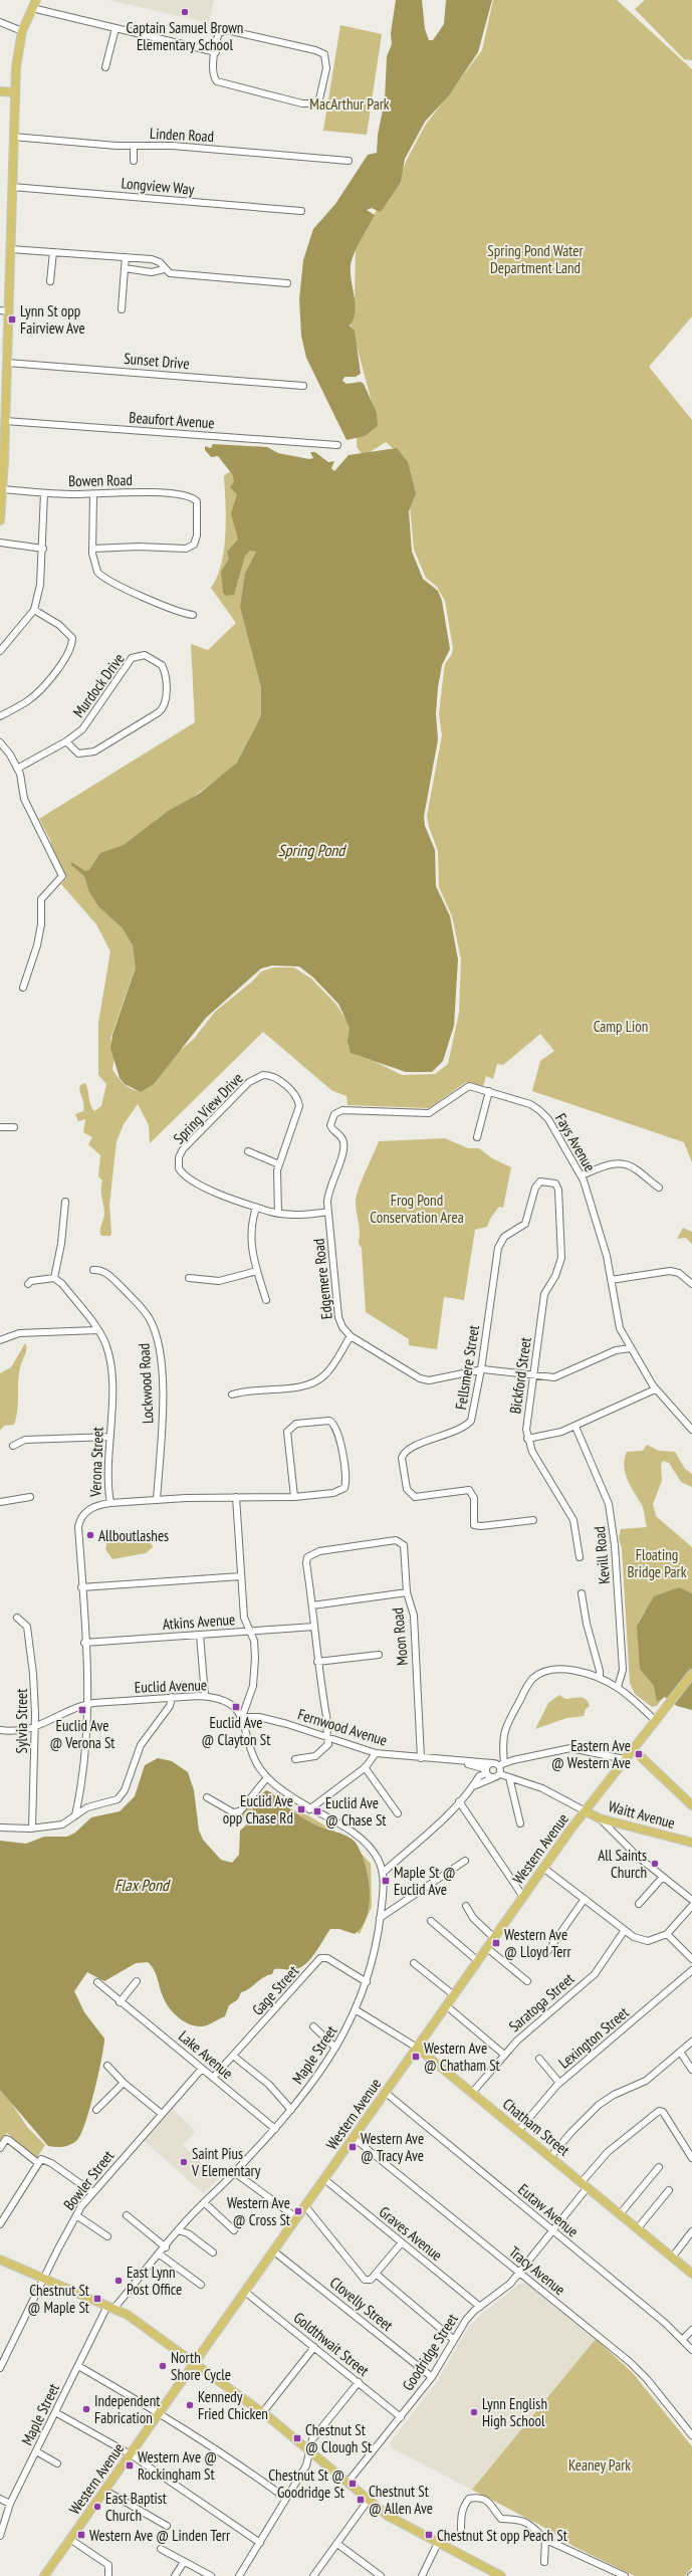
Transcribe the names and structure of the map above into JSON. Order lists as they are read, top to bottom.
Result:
{
  "streets": {
    "main road": ["Waitt Avenue", "Western Avenue", "Chatham Street"],
    "street": [
      "Linden Road",
      "Longview Way",
      "Sunset Drive",
      "Beaufort Avenue",
      "Bowen Road",
      "Murdock Drive",
      "Spring View Drive",
      "Fays Avenue",
      "Edgemere Road",
      "Fellsmere Street",
      "Bickford Street",
      "Lockwood Road",
      "Verona Street",
      "Kevill Road",
      "Atkins Avenue",
      "Moon Road",
      "Euclid Avenue",
      "Sylvia Street",
      "Fernwood Avenue",
      "Gage Street",
      "Saratoga Street",
      "Lexington Street",
      "Lake Avenue",
      "Maple Street",
      "Bowler Street",
      "Eutaw Avenue",
      "Graves Avenue",
      "Tracy Avenue",
      "Clovelly Street",
      "Goldthwait Street",
      "Goodridge Street"
    ]
  },
  "crossings": [
    ["Spring View Drive", "Edgemere Road"],
    ["Fays Avenue", "Edgemere Road"],
    ["Edgemere Road", "Fellsmere Street"],
    ["Edgemere Road", "Bickford Street"],
    ["Fellsmere Street", "Bickford Street"],
    ["Verona Street", "Atkins Avenue"],
    ["Verona Street", "Euclid Avenue"],
    ["Moon Road", "Fernwood Avenue"],
    ["Euclid Avenue", "Sylvia Street"],
    ["Euclid Avenue", "Fernwood Avenue"],
    ["Waitt Avenue", "Western Avenue"],
    ["Western Avenue", "Chatham Street"],
    ["Western Avenue", "Eutaw Avenue"],
    ["Western Avenue", "Graves Avenue"],
    ["Western Avenue", "Tracy Avenue"],
    ["Western Avenue", "Clovelly Street"],
    ["Western Avenue", "Goldthwait Street"],
    ["Gage Street", "Lake Avenue"],
    ["Gage Street", "Maple Street"],
    ["Saratoga Street", "Chatham Street"],
    ["Lexington Street", "Chatham Street"],
    ["Lake Avenue", "Maple Street"],
    ["Lake Avenue", "Bowler Street"],
    ["Maple Street", "Chatham Street"],
    ["Chatham Street", "Goodridge Street"],
    ["Eutaw Avenue", "Goodridge Street"],
    ["Graves Avenue", "Goodridge Street"],
    ["Tracy Avenue", "Goodridge Street"],
    ["Clovelly Street", "Goodridge Street"],
    ["Goldthwait Street", "Goodridge Street"]
  ],
  "water": ["Spring Pond", "Flax Pond"],
  "parks": [
    "MacArthur Park",
    "Spring Pond Water Department Land",
    "Camp Lion",
    "Frog Pond Conservation Area",
    "Floating Bridge Park",
    "Keaney Park"
  ],
  "places": {
    "other": [
      "Captain Samuel Brown Elementary School",
      "Allboutlashes",
      "All Saints Church",
      "Saint Pius V Elementary",
      "East Lynn Post Office",
      "North Shore Cycle",
      "Kennedy Fried Chicken",
      "Independent Fabrication",
      "Lynn English High School",
      "East Baptist Church"
    ],
    "transit": [
      "Lynn St opp Fairview Ave",
      "Euclid Ave @ Clayton St",
      "Euclid Ave @ Verona St",
      "Eastern Ave @ Western Ave",
      "Euclid Ave opp Chase Rd",
      "Euclid Ave @ Chase St",
      "Maple St @ Euclid Ave",
      "Western Ave @ Lloyd Terr",
      "Western Ave @ Chatham St",
      "Western Ave @ Tracy Ave",
      "Western Ave @ Cross St",
      "Chestnut St @ Maple St",
      "Chestnut St @ Clough St",
      "Western Ave @ Rockingham St",
      "Chestnut St @ Goodridge St",
      "Chestnut St @ Allen Ave",
      "Western Ave @ Linden Terr",
      "Chestnut St opp Peach St"
    ]
  }
}
